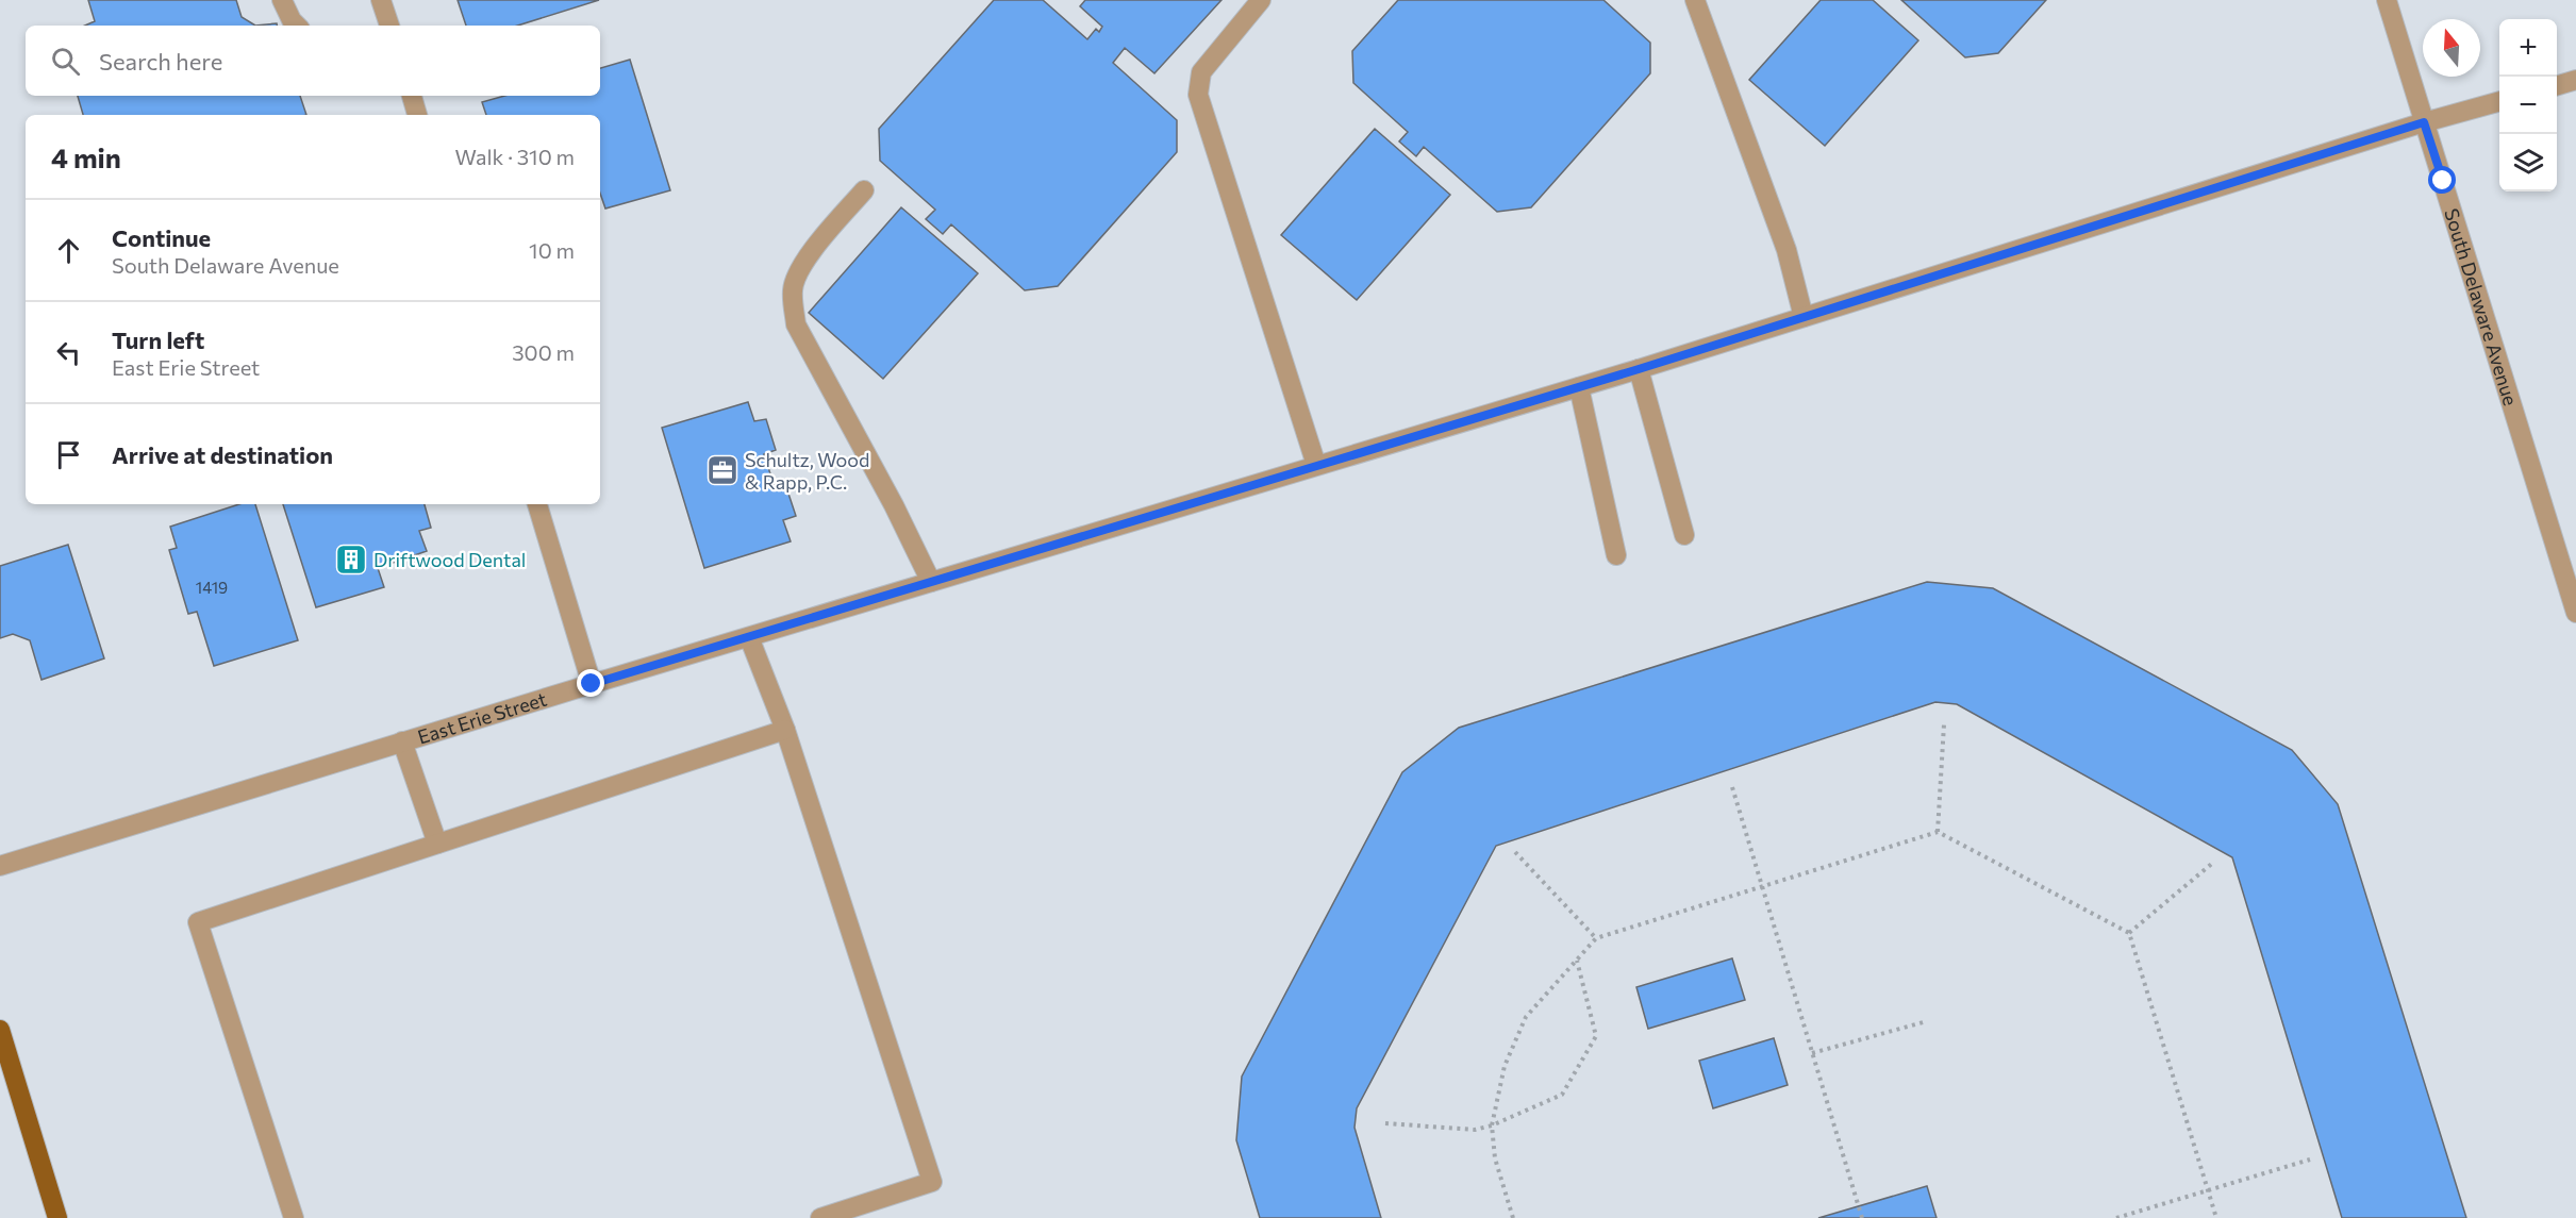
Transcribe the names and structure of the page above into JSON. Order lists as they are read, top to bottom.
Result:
{
  "streets": {
    "street": ["South Delaware Avenue", "East Erie Street"]
  },
  "crossings": [
    ["South Delaware Avenue", "East Erie Street"]
  ],
  "places": {
    "office": ["Schultz, Wood & Rapp, P.C."],
    "building": ["Driftwood Dental"]
  },
  "house_numbers": ["1419"],
  "north": "top",
  "page": {
    "map_buttons": ["+", "−"],
    "search": "Search here",
    "heading": ["4 min", "Walk · 310 m"],
    "list": [
      ["Continue", "South Delaware Avenue", "10 m"],
      ["Turn left", "East Erie Street", "300 m"],
      "Arrive at destination"
    ]
  }
}
